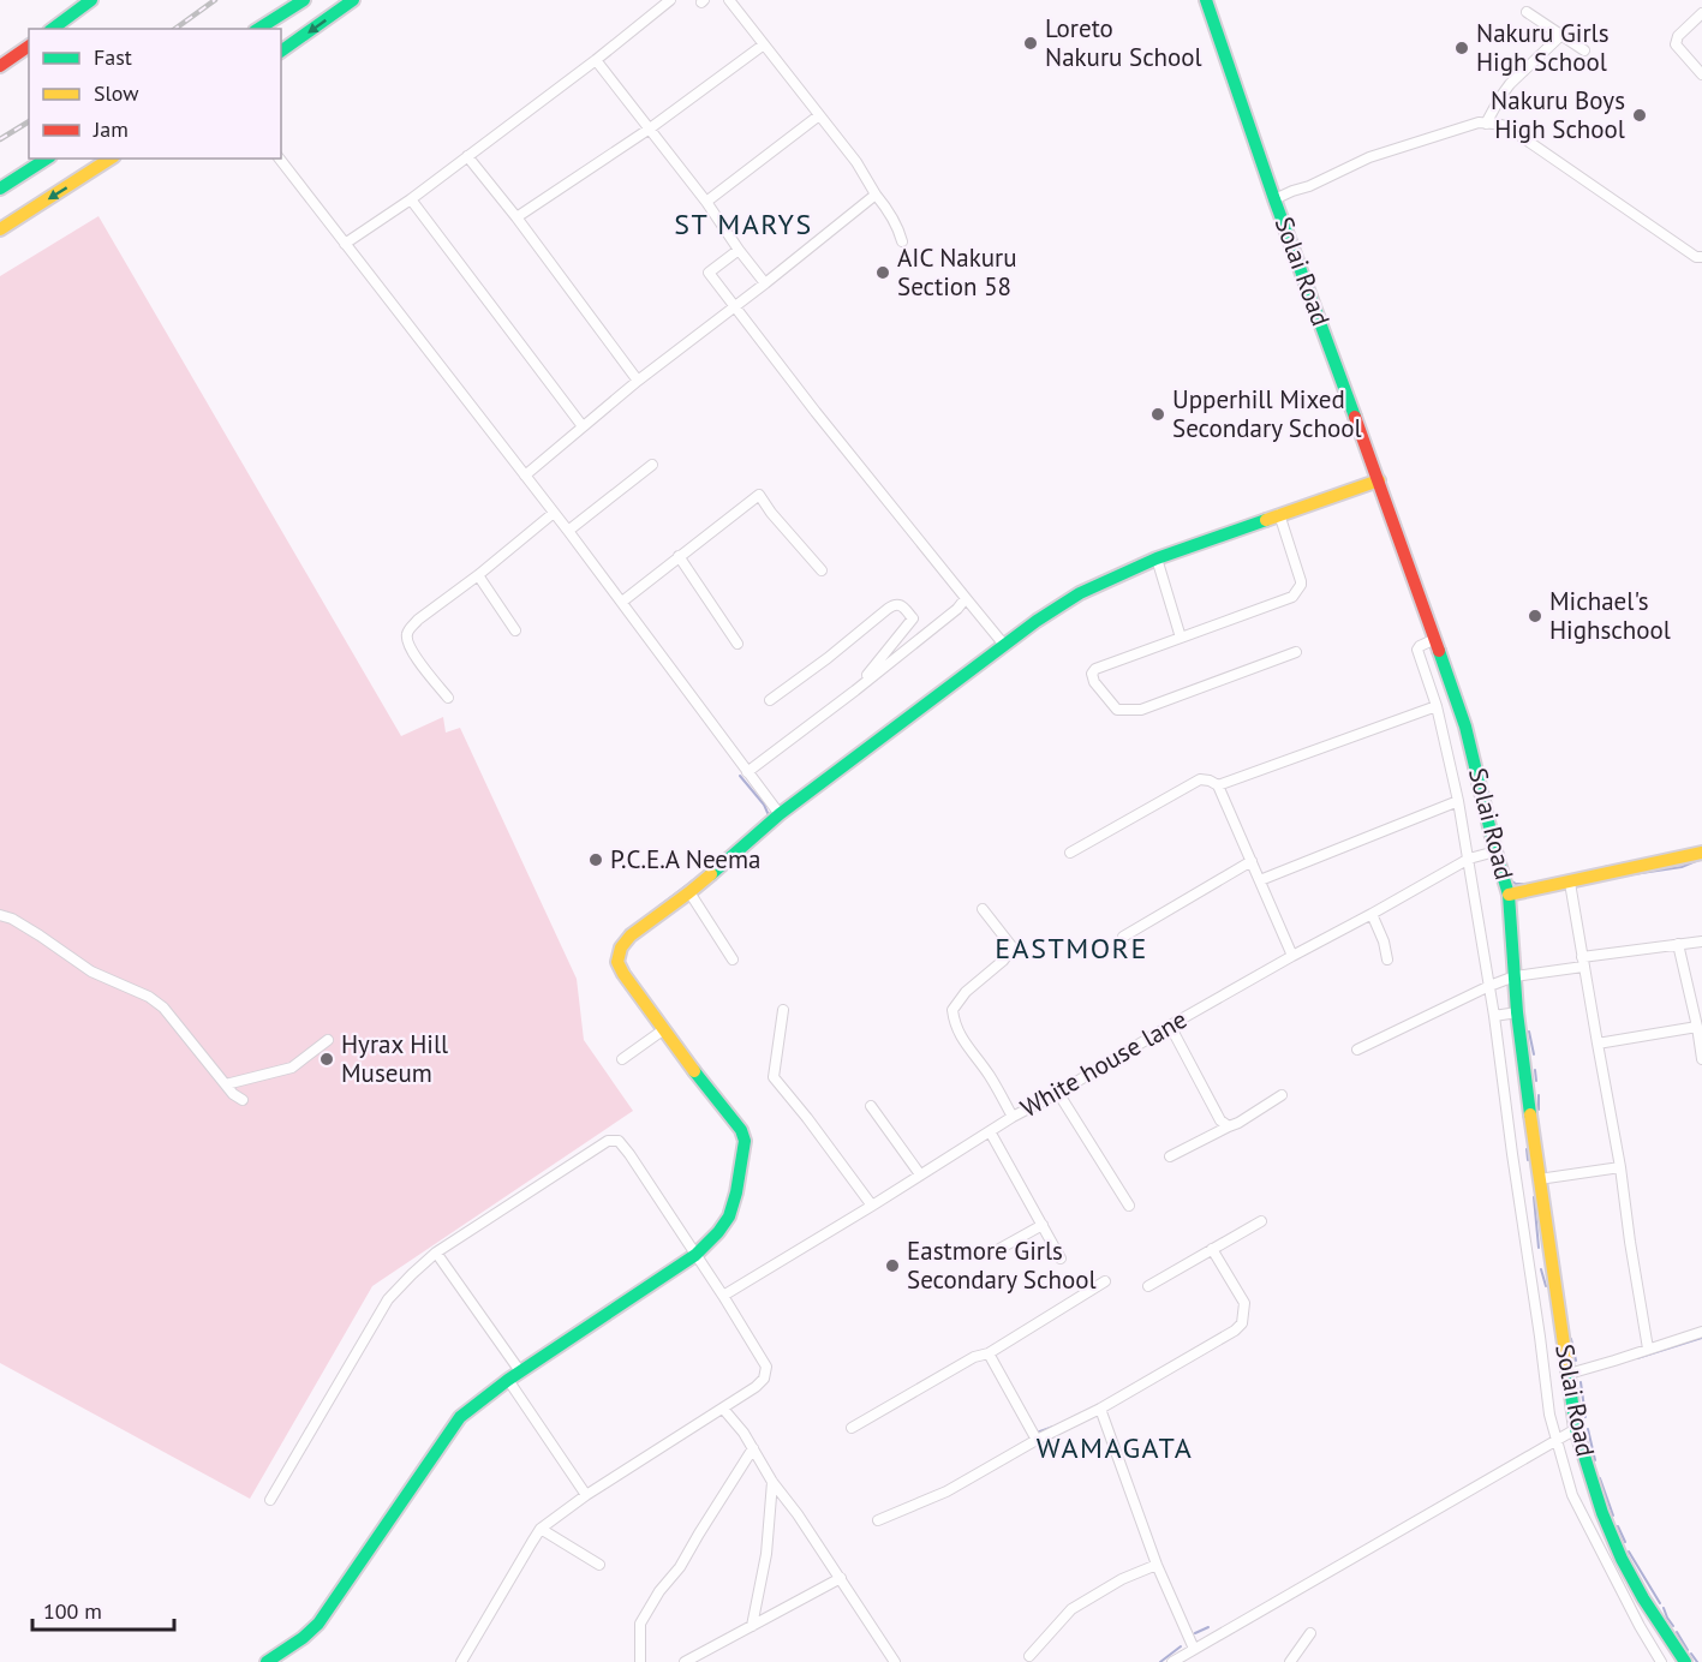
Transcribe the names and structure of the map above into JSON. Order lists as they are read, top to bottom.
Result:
{
  "streets": {
    "main road": ["Solai Road"],
    "street": ["White house lane"]
  },
  "crossings": [
    ["Solai Road", "White house lane"]
  ],
  "districts": ["ST MARYS", "EASTMORE", "WAMAGATA"],
  "places": [
    "Loreto Nakuru School",
    "Nakuru Girls High School",
    "Nakuru Boys High School",
    "AIC Nakuru Section 58",
    "Upperhill Mixed Secondary School",
    "Michael's Highschool",
    "P.C.E.A Neema",
    "Hyrax Hill Museum",
    "Eastmore Girls Secondary School"
  ],
  "legend": ["Fast", "Slow", "Jam"],
  "scale_bar": "100 m"
}
